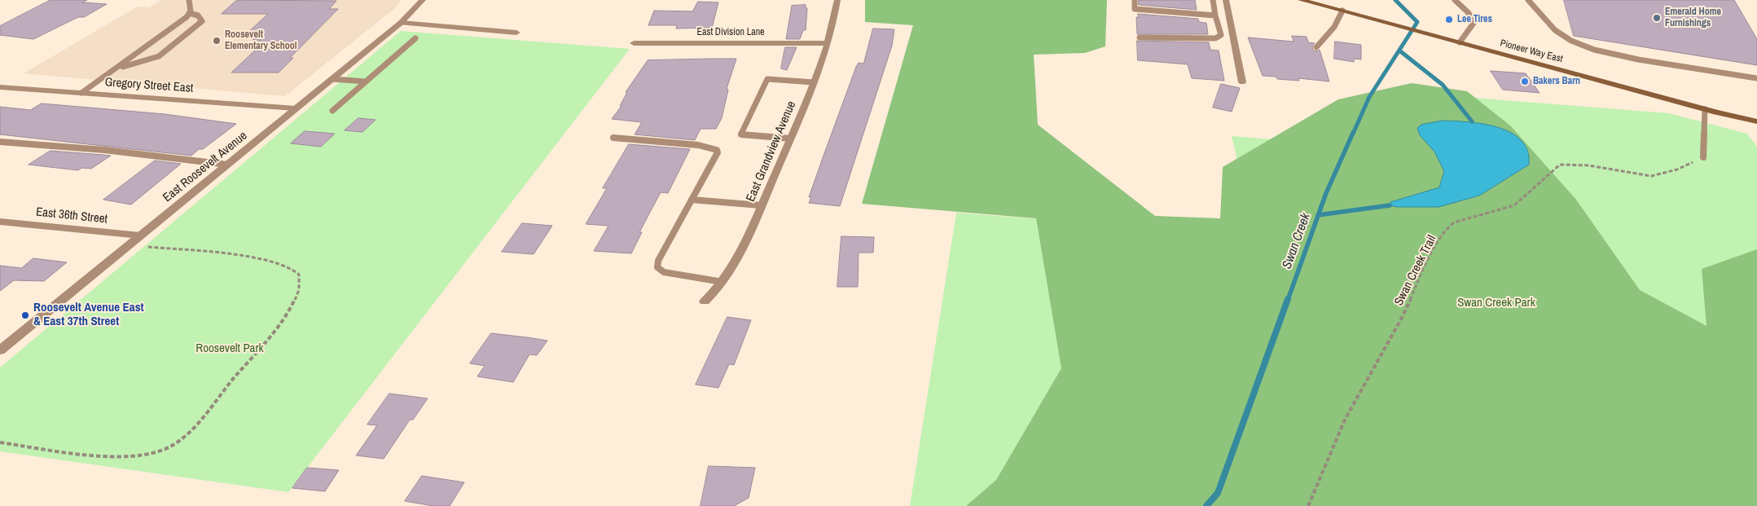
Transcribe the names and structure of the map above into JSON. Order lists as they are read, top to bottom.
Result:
{
  "streets": {
    "main road": ["Pioneer Way East"],
    "street": [
      "East Division Lane",
      "Gregory Street East",
      "East Grandview Avenue",
      "East Roosevelt Avenue",
      "East 36th Street"
    ],
    "path": ["Swan Creek Trail"]
  },
  "crossings": [
    ["East Division Lane", "East Grandview Avenue"],
    ["Gregory Street East", "East Roosevelt Avenue"],
    ["East Roosevelt Avenue", "East 36th Street"]
  ],
  "water": ["Swan Creek"],
  "parks": ["Swan Creek Park", "Roosevelt Park"],
  "places": [
    "Emerald Home Furnishings",
    "Lee Tires",
    "Roosevelt Elementary School",
    "Bakers Barn",
    "Roosevelt Avenue East & East 37th Street"
  ]
}
